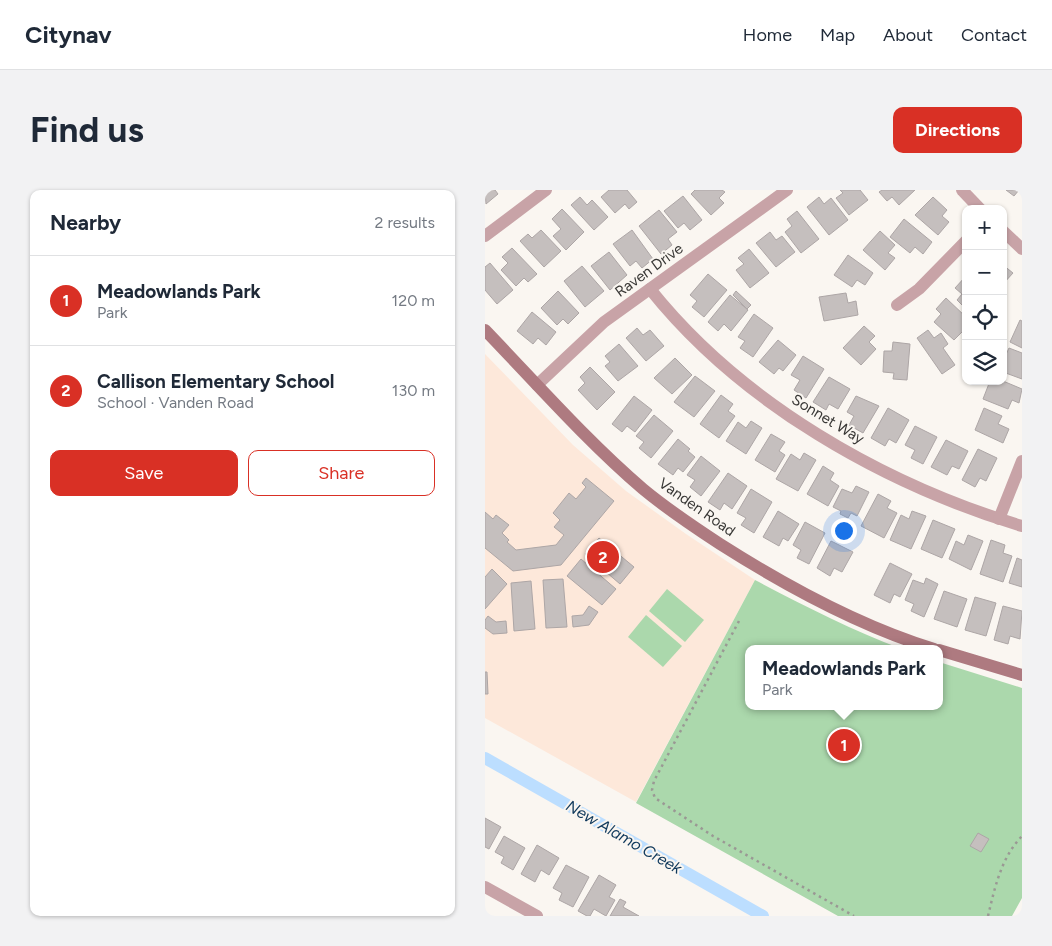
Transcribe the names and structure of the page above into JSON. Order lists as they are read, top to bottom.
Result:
{
  "streets": {
    "street": ["Raven Drive", "Sonnet Way", "Vanden Road"]
  },
  "crossings": [
    ["Raven Drive", "Sonnet Way"],
    ["Raven Drive", "Vanden Road"]
  ],
  "water": ["New Alamo Creek"],
  "page": {
    "header": "Citynav",
    "nav": [
      "Home",
      "Map",
      "About",
      "Contact"
    ],
    "buttons": [
      "Directions",
      ["Save", "Share"]
    ],
    "title": "Find us",
    "heading": ["Nearby", "2 results"],
    "map_buttons": ["+", "−"],
    "list": [
      {
        "mark": "1",
        "name": "Meadowlands Park",
        "note": "Park",
        "value": "120 m"
      },
      {
        "mark": "2",
        "name": "Callison Elementary School",
        "note": "School · Vanden Road",
        "value": "130 m"
      }
    ],
    "pins": ["2", "1"],
    "popup": ["Meadowlands Park", "Park"]
  }
}
